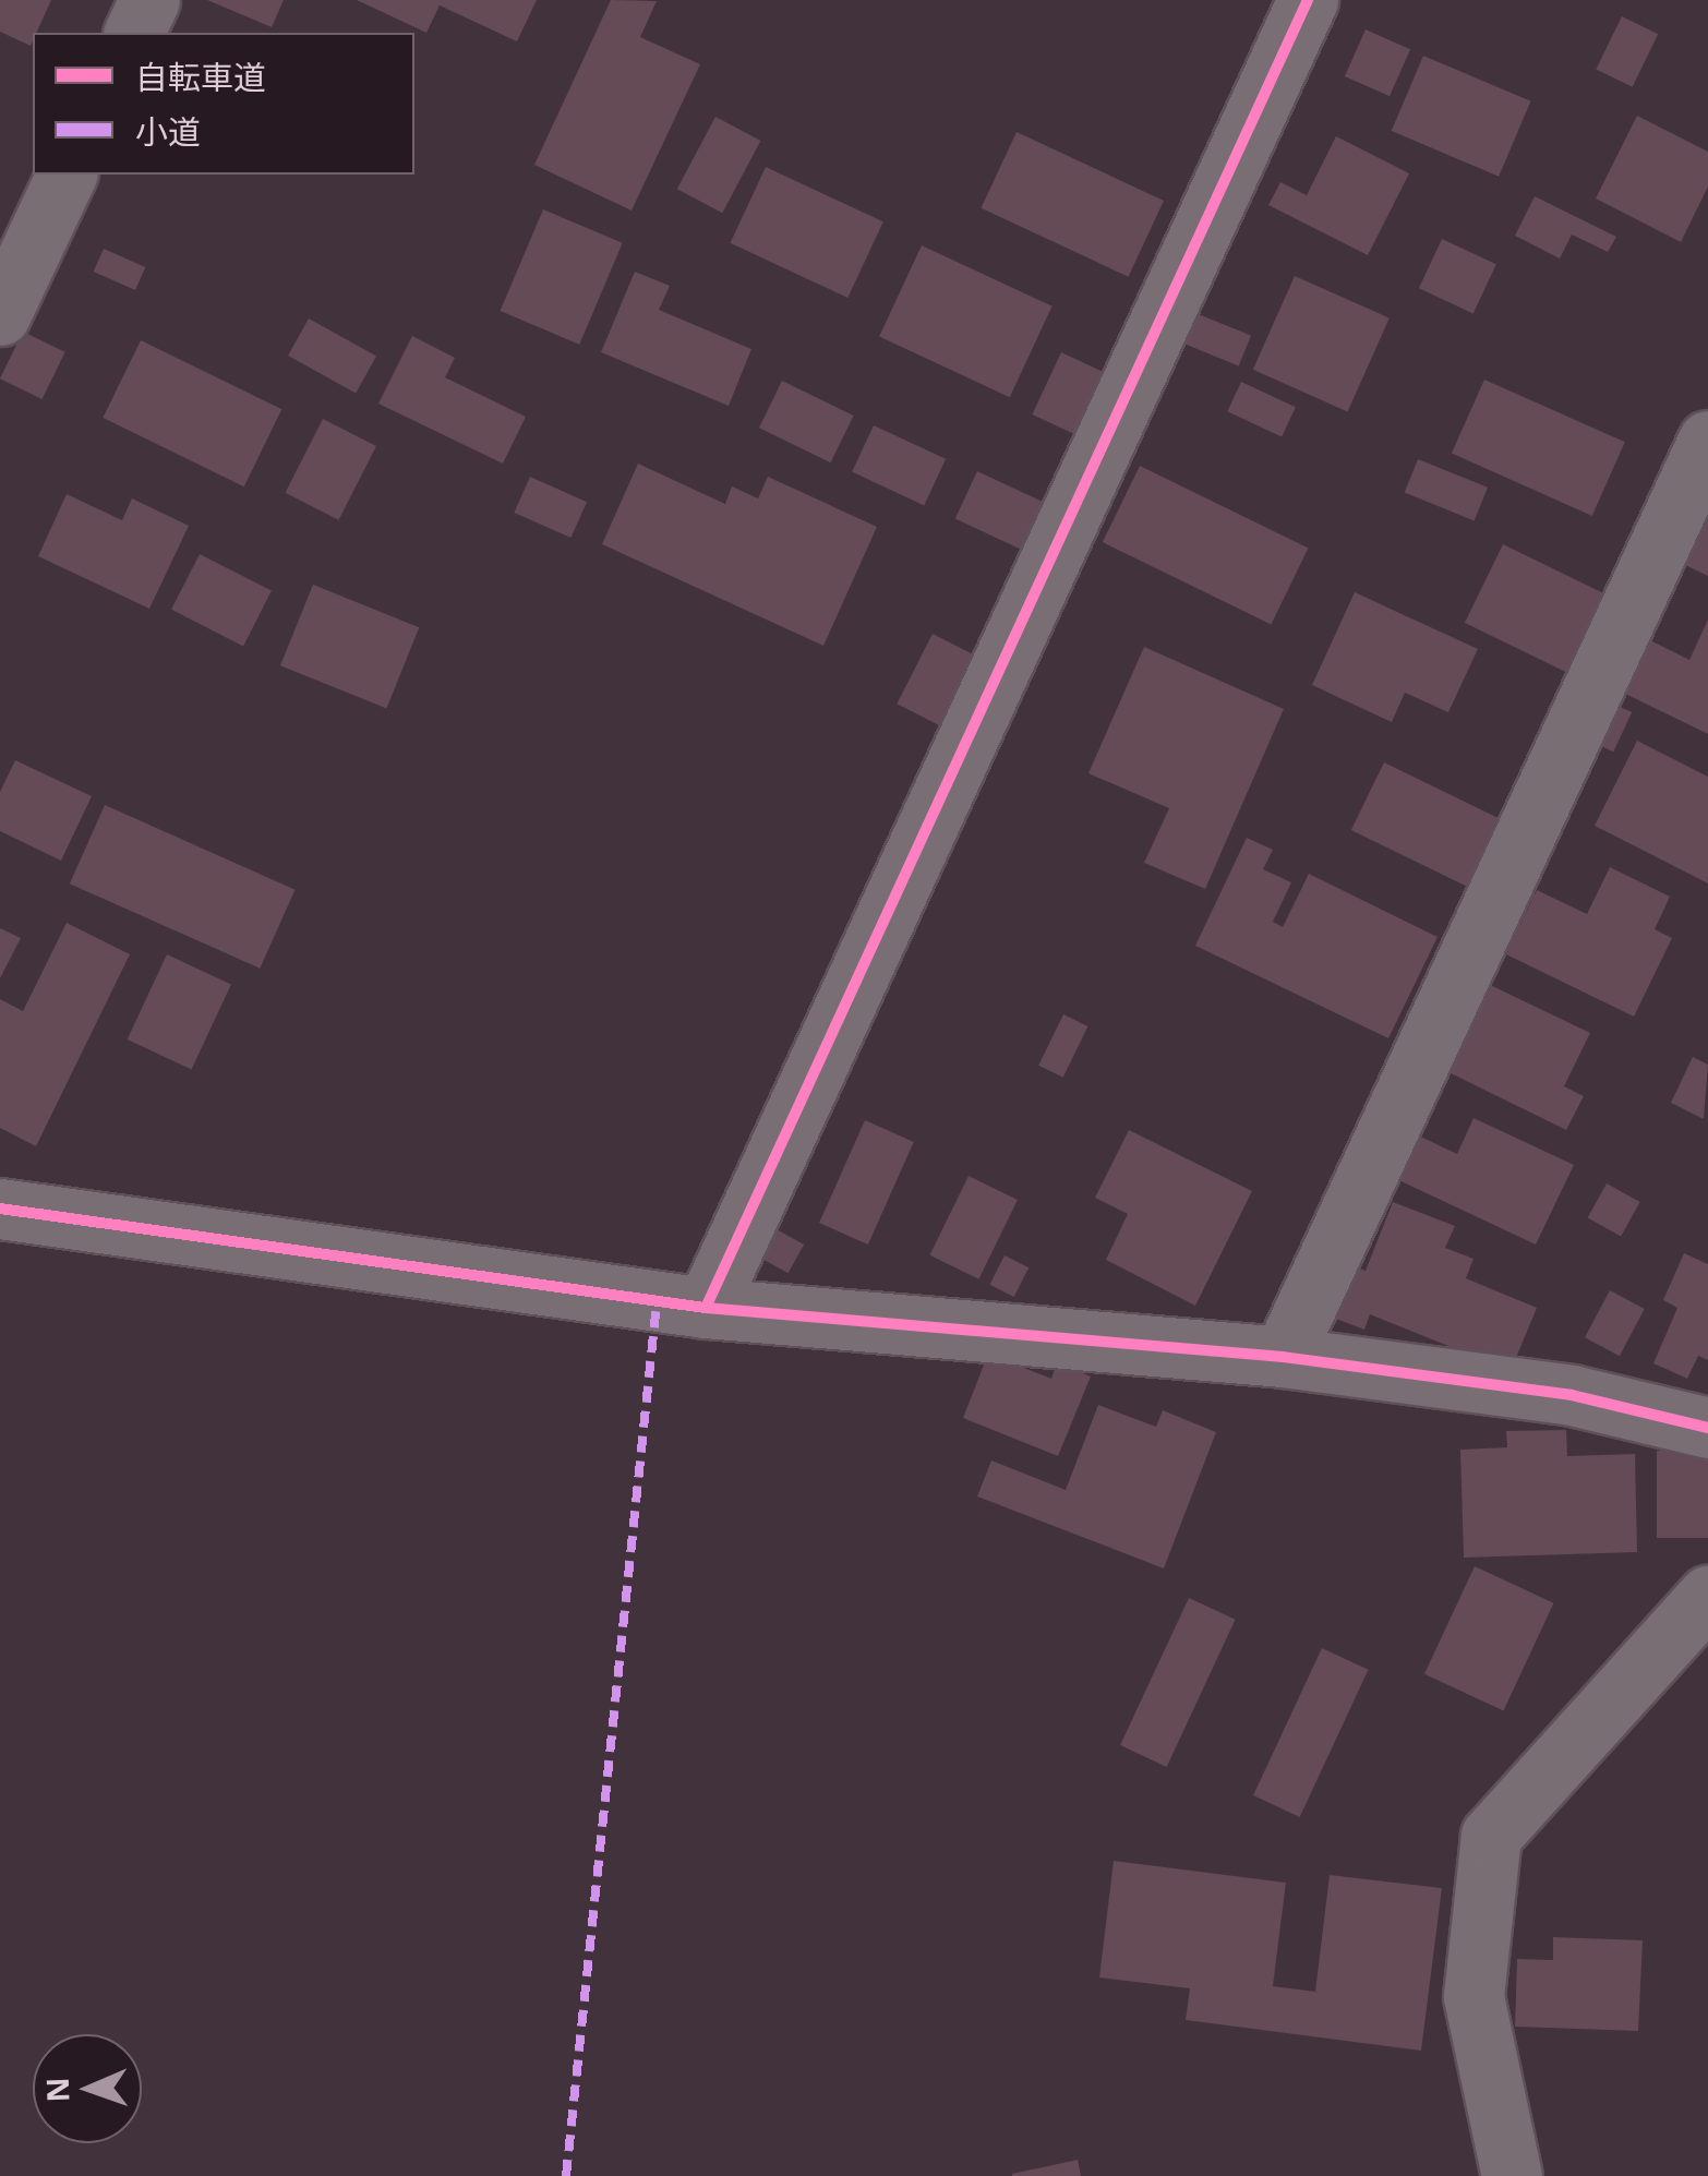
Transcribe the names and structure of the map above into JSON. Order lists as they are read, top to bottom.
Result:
{
  "legend": ["自転車道", "小道"],
  "north": "left"
}
